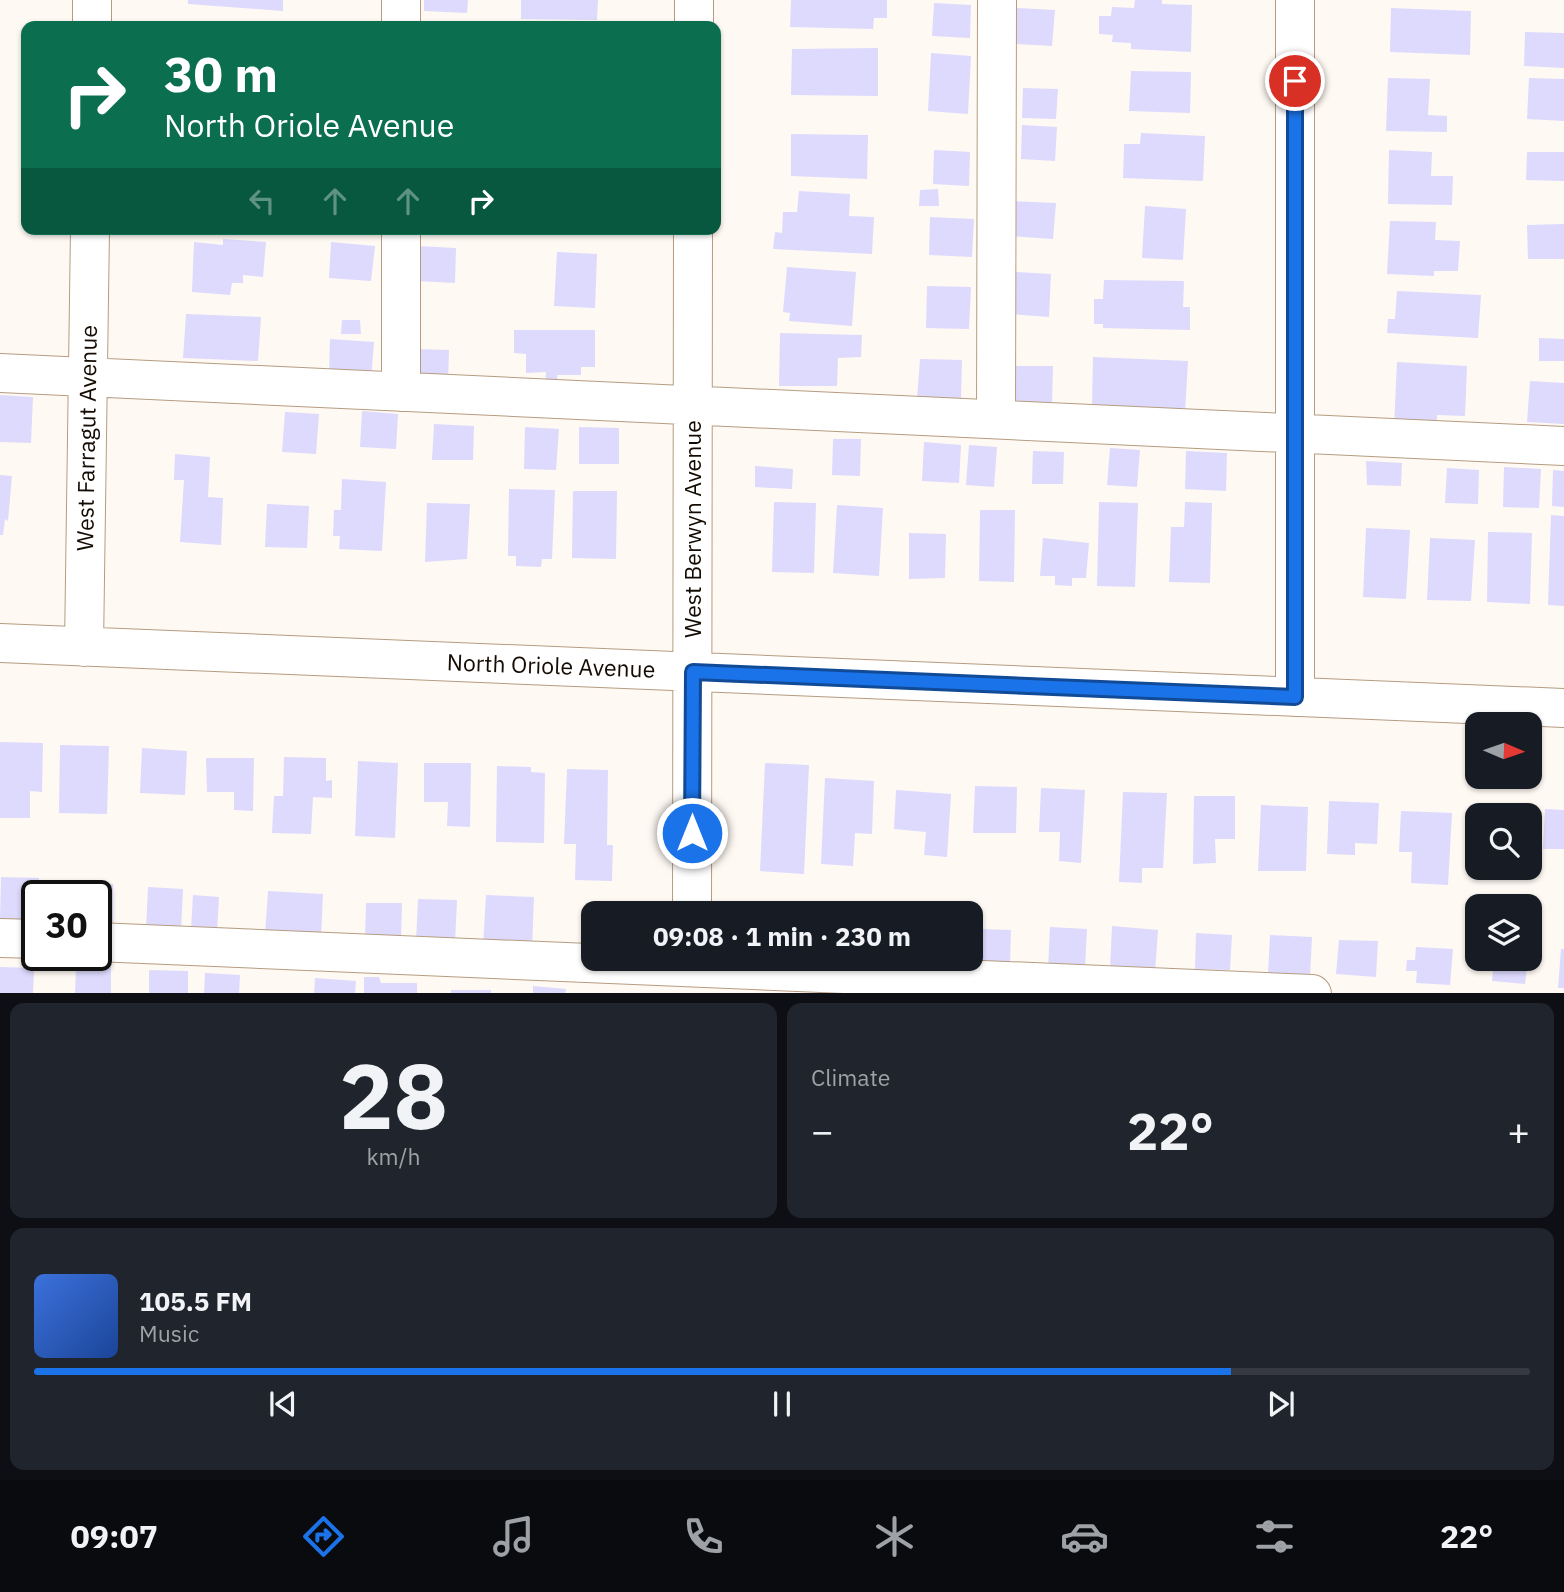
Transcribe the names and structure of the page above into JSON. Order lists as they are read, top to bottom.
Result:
{
  "streets": {
    "street": ["West Farragut Avenue", "West Berwyn Avenue", "North Oriole Avenue"]
  },
  "crossings": [
    ["West Farragut Avenue", "North Oriole Avenue"],
    ["West Berwyn Avenue", "North Oriole Avenue"]
  ],
  "north": "right",
  "page": {
    "turn": ["30 m", "North Oriole Avenue"],
    "limit": "30",
    "trip": "09:08 · 1 min · 230 m",
    "tile": [
      ["28", "km/h"],
      "Climate"
    ],
    "heat": ["−", "22°", "+"],
    "song": ["105.5 FM", "Music"],
    "tabs": ["09:07", "22°"]
  }
}
